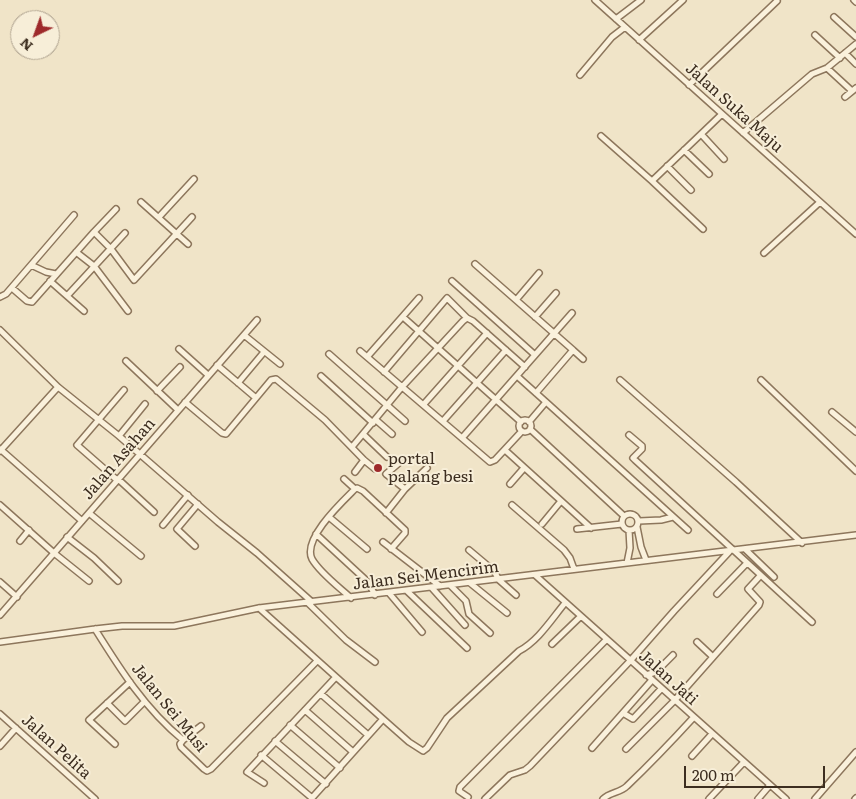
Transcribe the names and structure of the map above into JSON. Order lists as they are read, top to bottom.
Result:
{
  "streets": {
    "street": [
      "Jalan Suka Maju",
      "Jalan Asahan",
      "Jalan Sei Mencirim",
      "Jalan Jati",
      "Jalan Sei Musi",
      "Jalan Pelita"
    ]
  },
  "crossings": [
    ["Jalan Sei Mencirim", "Jalan Jati"],
    ["Jalan Sei Mencirim", "Jalan Sei Musi"]
  ],
  "places": ["portal palang besi"],
  "scale_bar": "200 m",
  "north": "bottom left"
}
